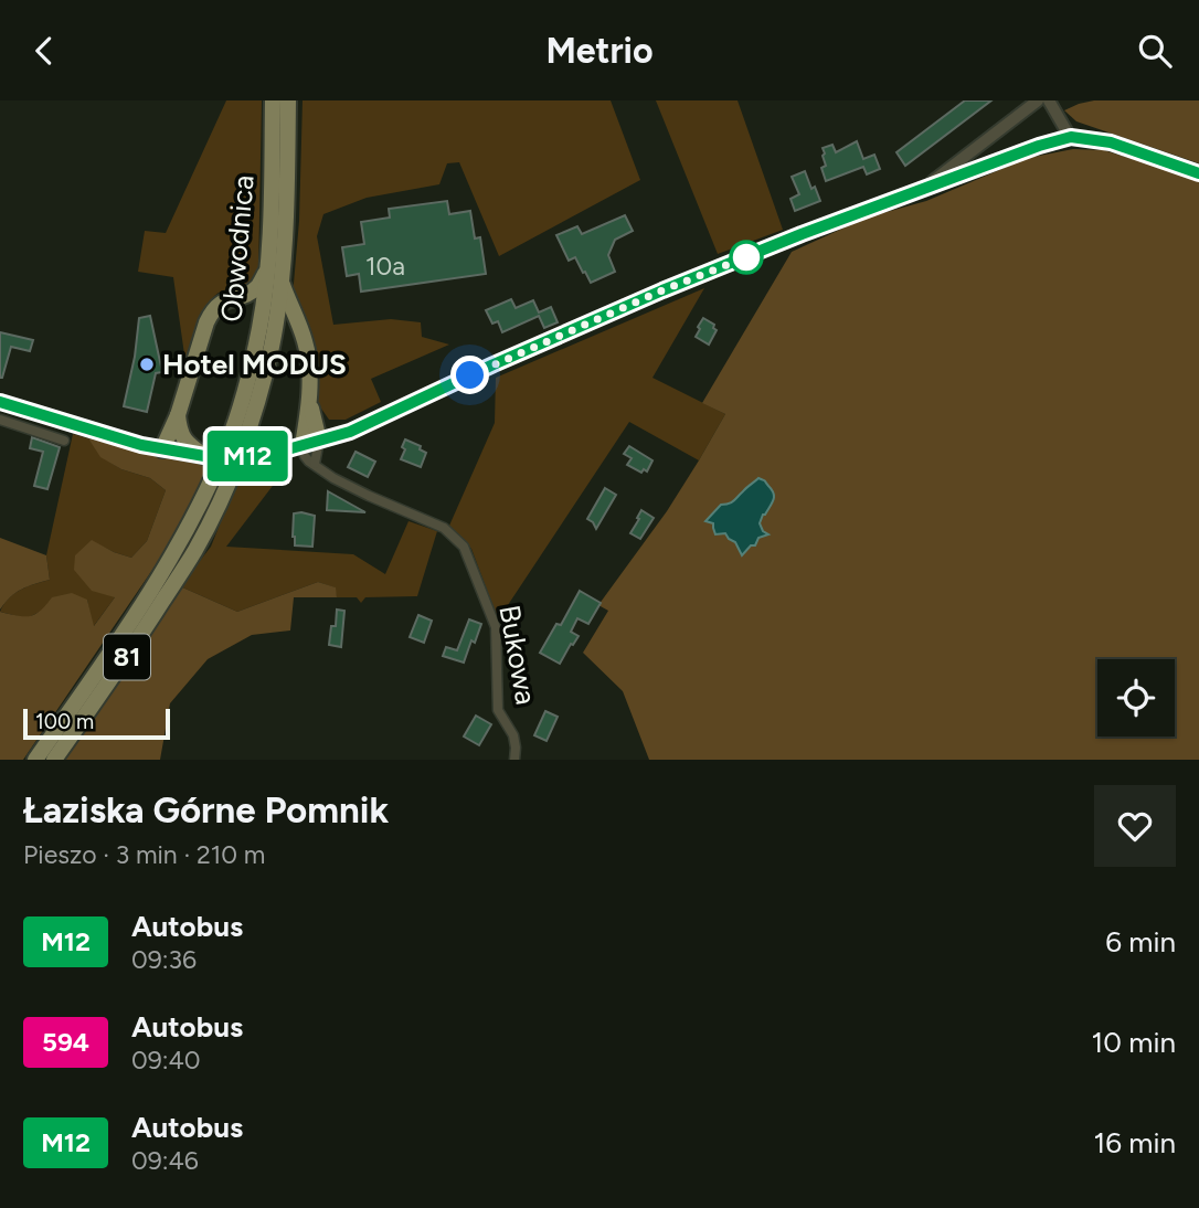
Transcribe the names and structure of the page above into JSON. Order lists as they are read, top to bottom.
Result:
{
  "streets": {
    "main road": ["Obwodnica", "81"],
    "street": ["Bukowa"]
  },
  "places": ["Hotel MODUS"],
  "lines": ["bus line M12"],
  "house_numbers": ["10a"],
  "scale_bar": "100 m",
  "page": {
    "header": "Metrio",
    "on_map": "M12",
    "scale": "100 m",
    "heading": ["Łaziska Górne Pomnik", "Pieszo · 3 min · 210 m"],
    "list": [
      {
        "mark": "M12",
        "name": "Autobus",
        "note": "09:36",
        "value": "6 min"
      },
      {
        "mark": "594",
        "name": "Autobus",
        "note": "09:40",
        "value": "10 min"
      },
      {
        "mark": "M12",
        "name": "Autobus",
        "note": "09:46",
        "value": "16 min"
      }
    ]
  }
}
